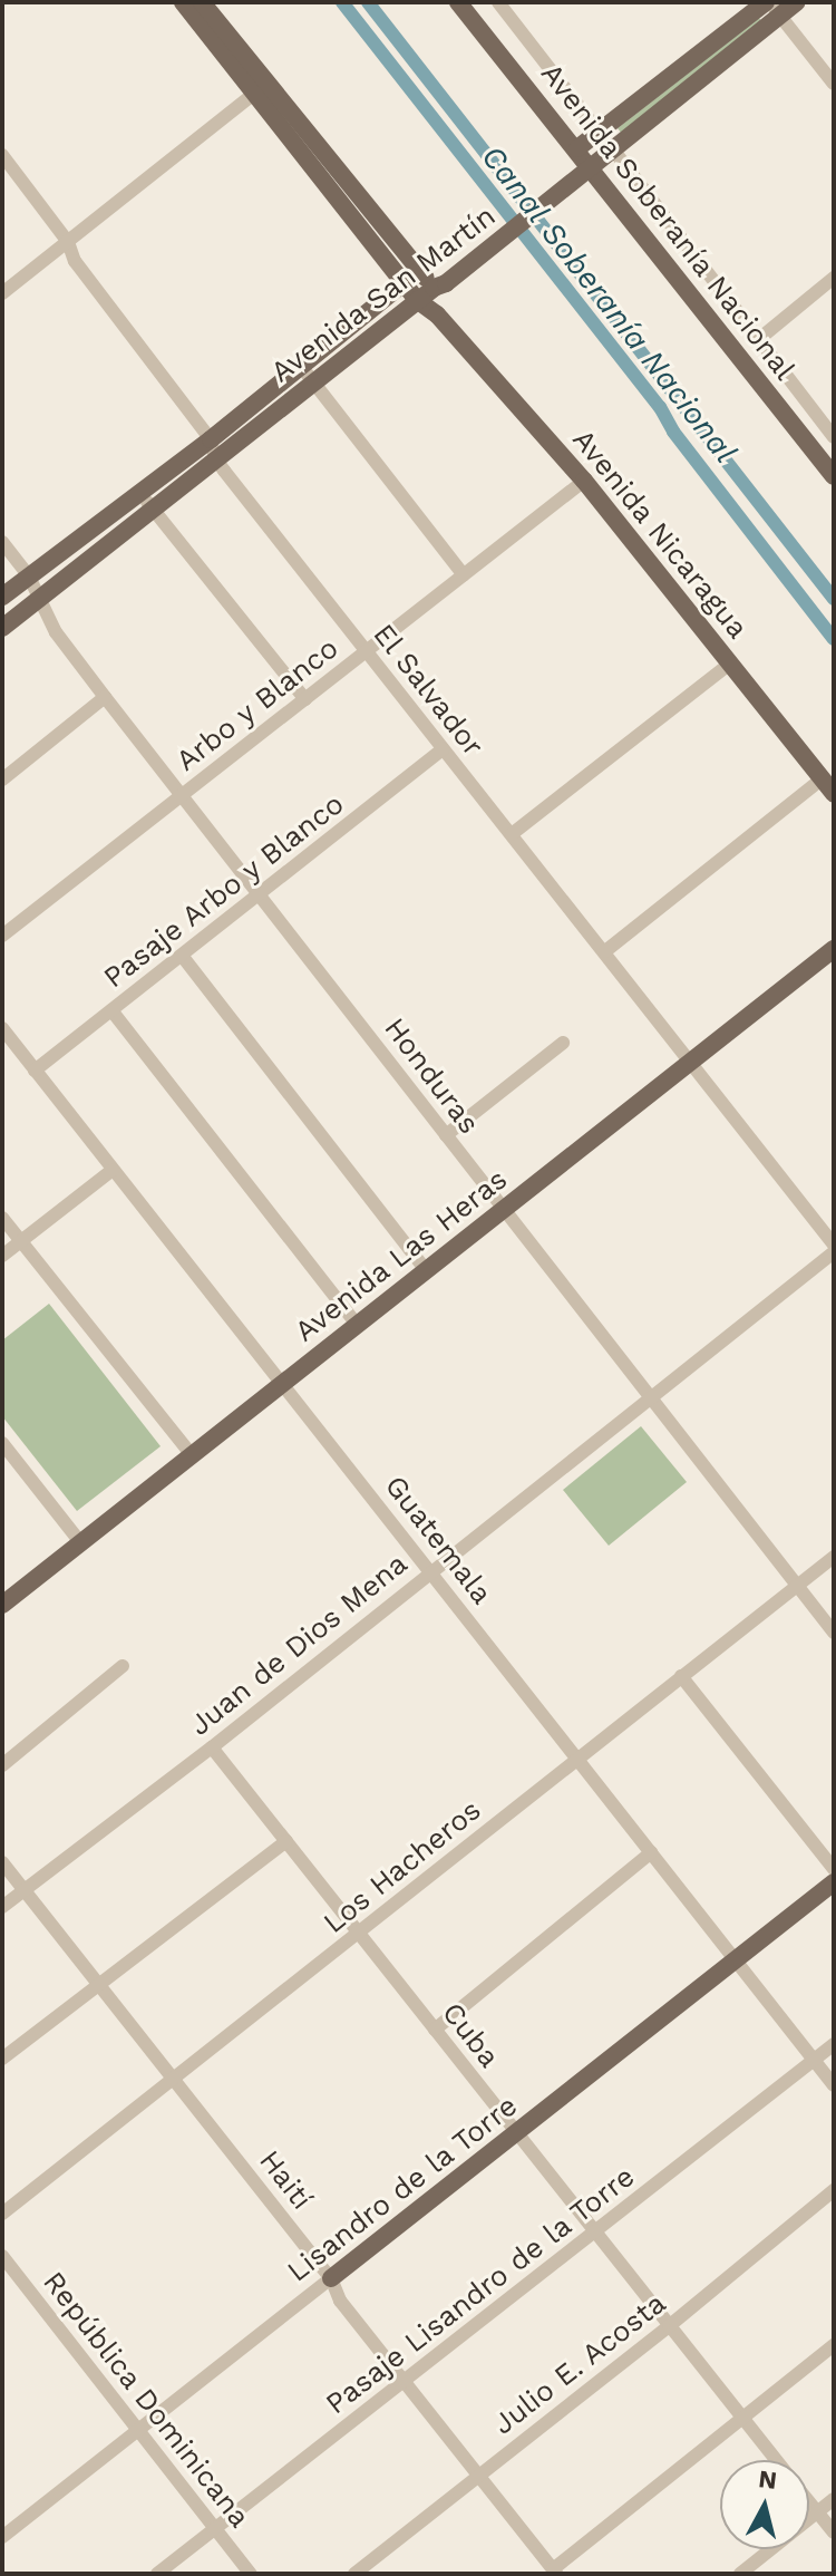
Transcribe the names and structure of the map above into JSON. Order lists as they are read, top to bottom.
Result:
{
  "streets": {
    "main road": [
      "Avenida Soberanía Nacional",
      "Avenida San Martín",
      "Avenida Nicaragua",
      "Avenida Las Heras",
      "Lisandro de la Torre"
    ],
    "street": [
      "El Salvador",
      "Arbo y Blanco",
      "Pasaje Arbo y Blanco",
      "Honduras",
      "Guatemala",
      "Juan de Dios Mena",
      "Los Hacheros",
      "Cuba",
      "Haití",
      "Pasaje Lisandro de la Torre",
      "Julio E. Acosta",
      "República Dominicana"
    ]
  },
  "crossings": [
    ["Avenida Soberanía Nacional", "Avenida San Martín"],
    ["Avenida San Martín", "Avenida Nicaragua"],
    ["Avenida San Martín", "El Salvador"],
    ["Avenida San Martín", "Honduras"],
    ["Avenida Nicaragua", "Arbo y Blanco"],
    ["El Salvador", "Arbo y Blanco"],
    ["El Salvador", "Pasaje Arbo y Blanco"],
    ["El Salvador", "Avenida Las Heras"],
    ["Arbo y Blanco", "Honduras"],
    ["Pasaje Arbo y Blanco", "Honduras"],
    ["Pasaje Arbo y Blanco", "Guatemala"],
    ["Honduras", "Avenida Las Heras"],
    ["Honduras", "Juan de Dios Mena"],
    ["Honduras", "Los Hacheros"],
    ["Avenida Las Heras", "Guatemala"],
    ["Guatemala", "Juan de Dios Mena"],
    ["Guatemala", "Los Hacheros"],
    ["Guatemala", "Lisandro de la Torre"],
    ["Guatemala", "Pasaje Lisandro de la Torre"],
    ["Juan de Dios Mena", "Cuba"],
    ["Juan de Dios Mena", "Haití"],
    ["Los Hacheros", "Cuba"],
    ["Los Hacheros", "Haití"],
    ["Cuba", "Lisandro de la Torre"],
    ["Cuba", "Pasaje Lisandro de la Torre"],
    ["Cuba", "Julio E. Acosta"],
    ["Haití", "Lisandro de la Torre"],
    ["Haití", "Pasaje Lisandro de la Torre"],
    ["Haití", "Julio E. Acosta"],
    ["Lisandro de la Torre", "República Dominicana"],
    ["Pasaje Lisandro de la Torre", "República Dominicana"]
  ],
  "water": ["Canal Soberanía Nacional"],
  "north": "top"
}
